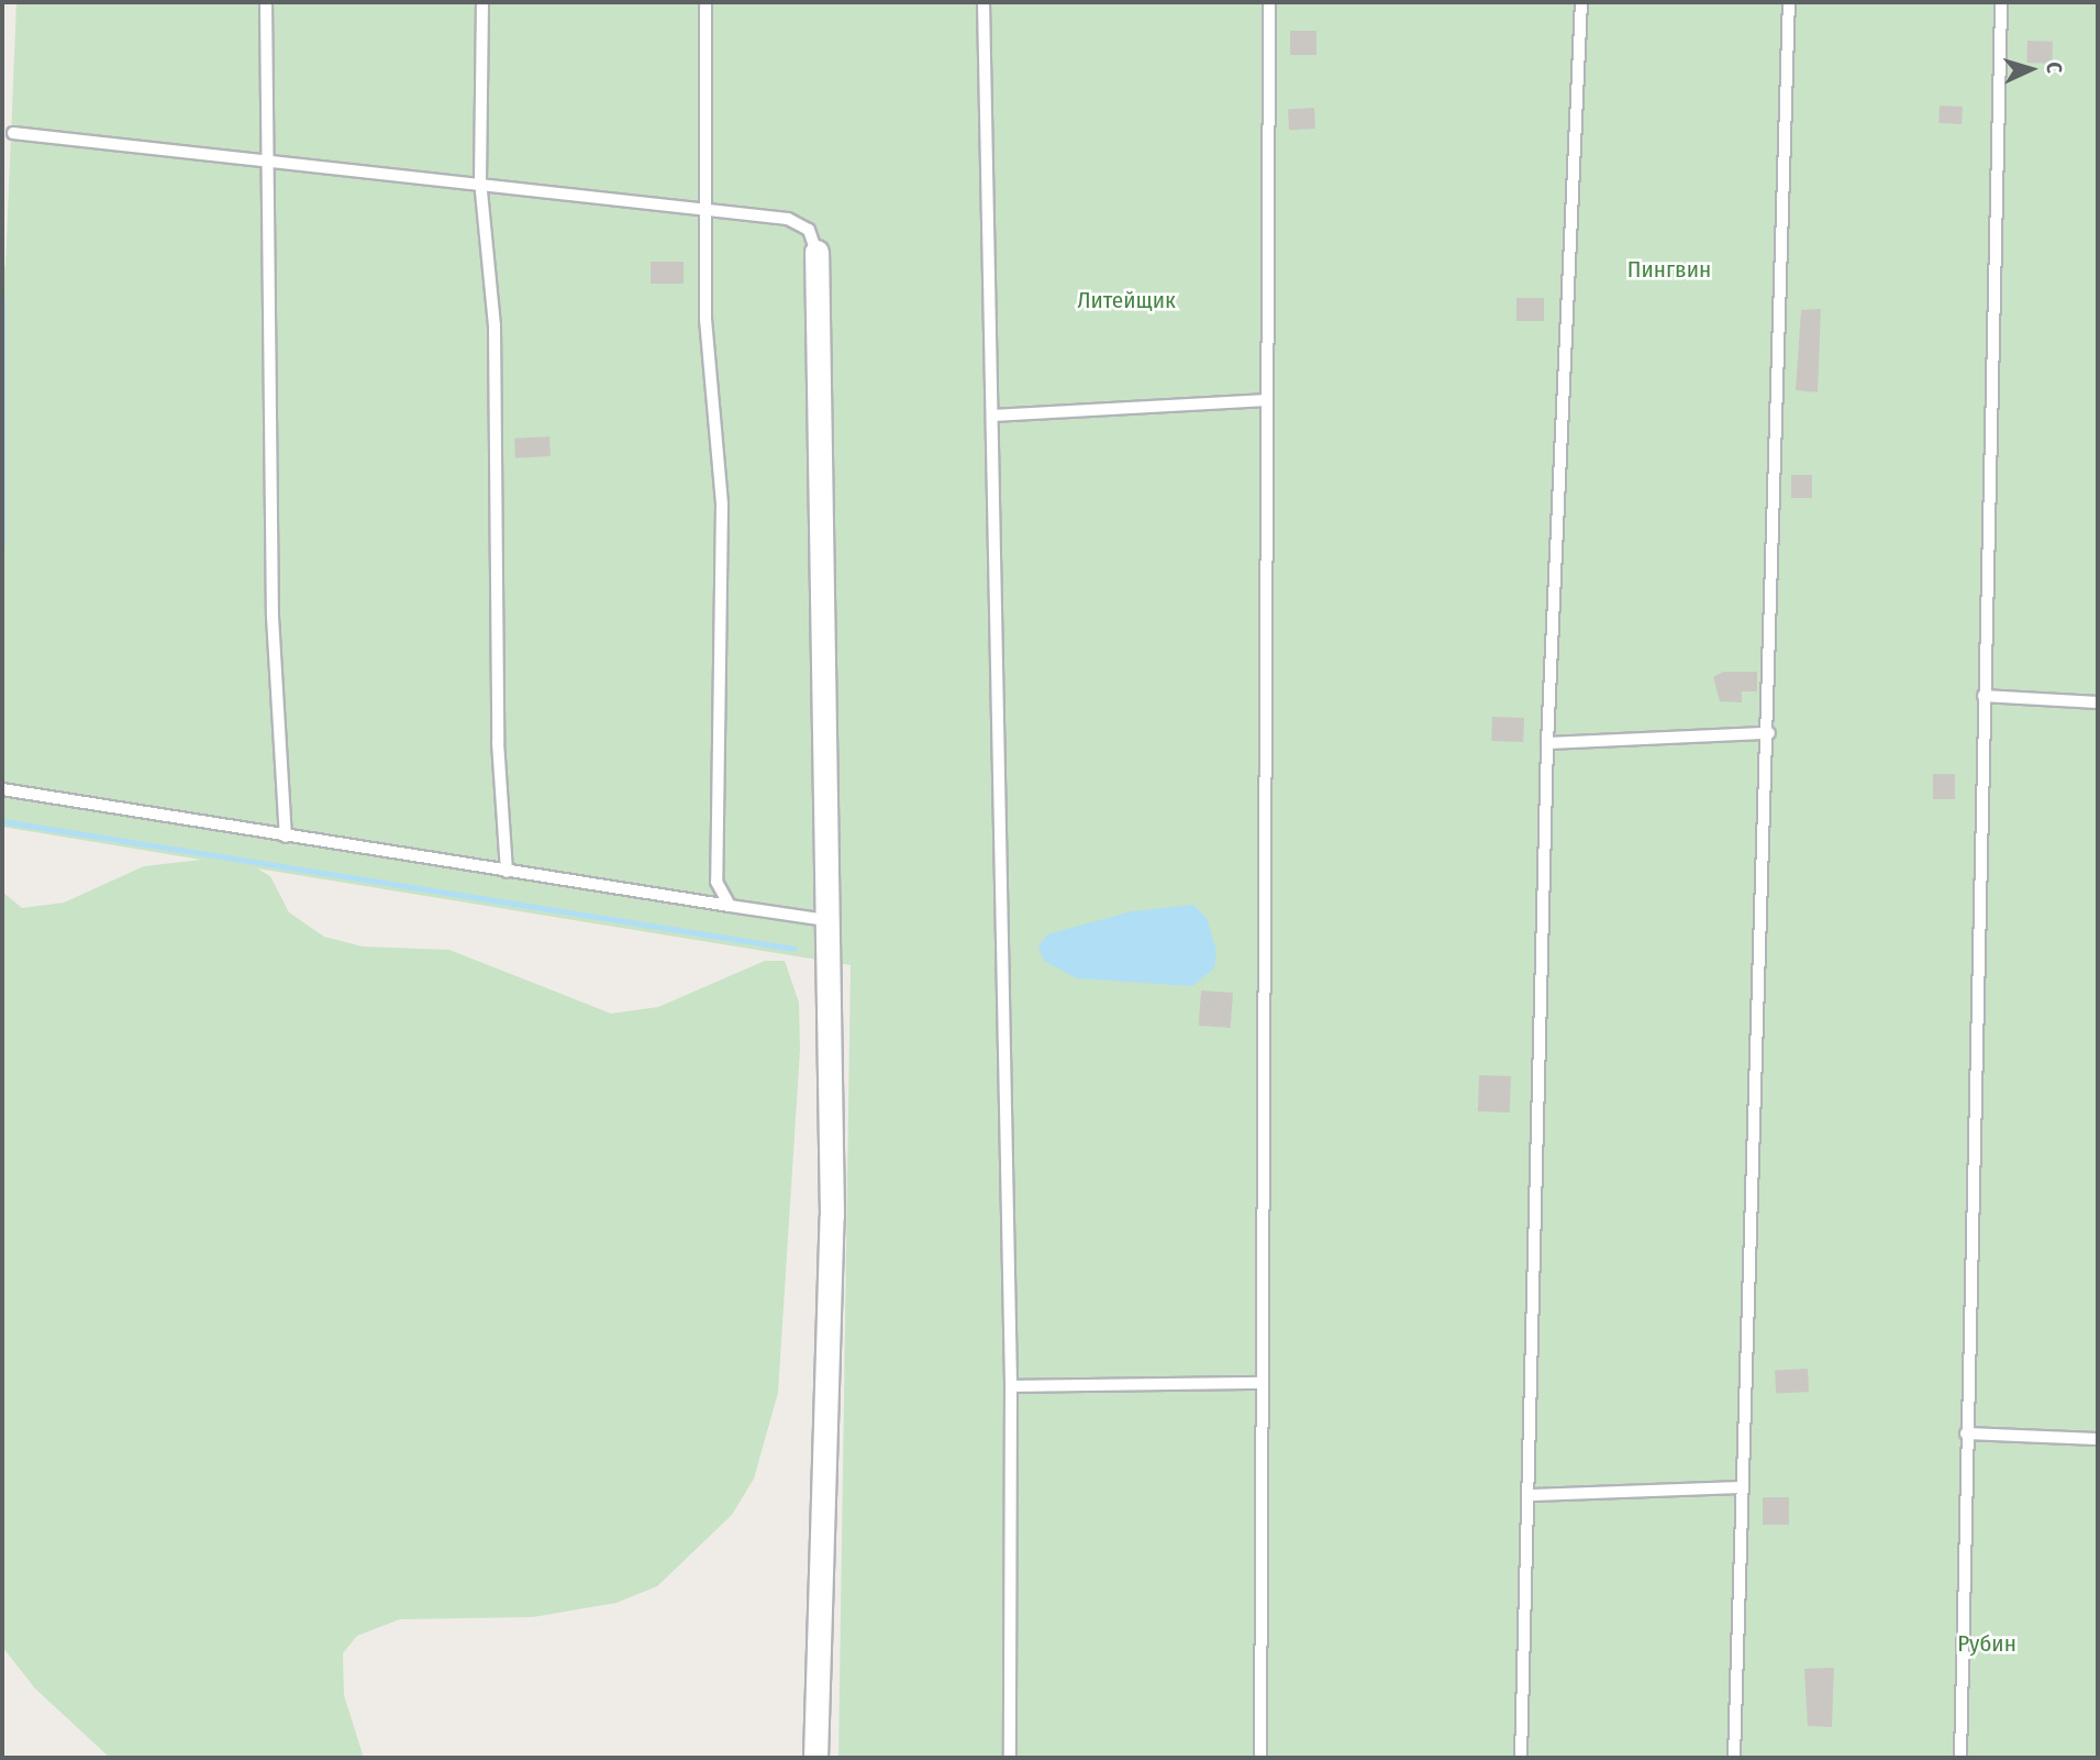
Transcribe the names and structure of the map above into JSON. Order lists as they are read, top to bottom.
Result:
{
  "parks": ["Пингвин", "Литейщик", "Рубин"],
  "north": "right"
}
